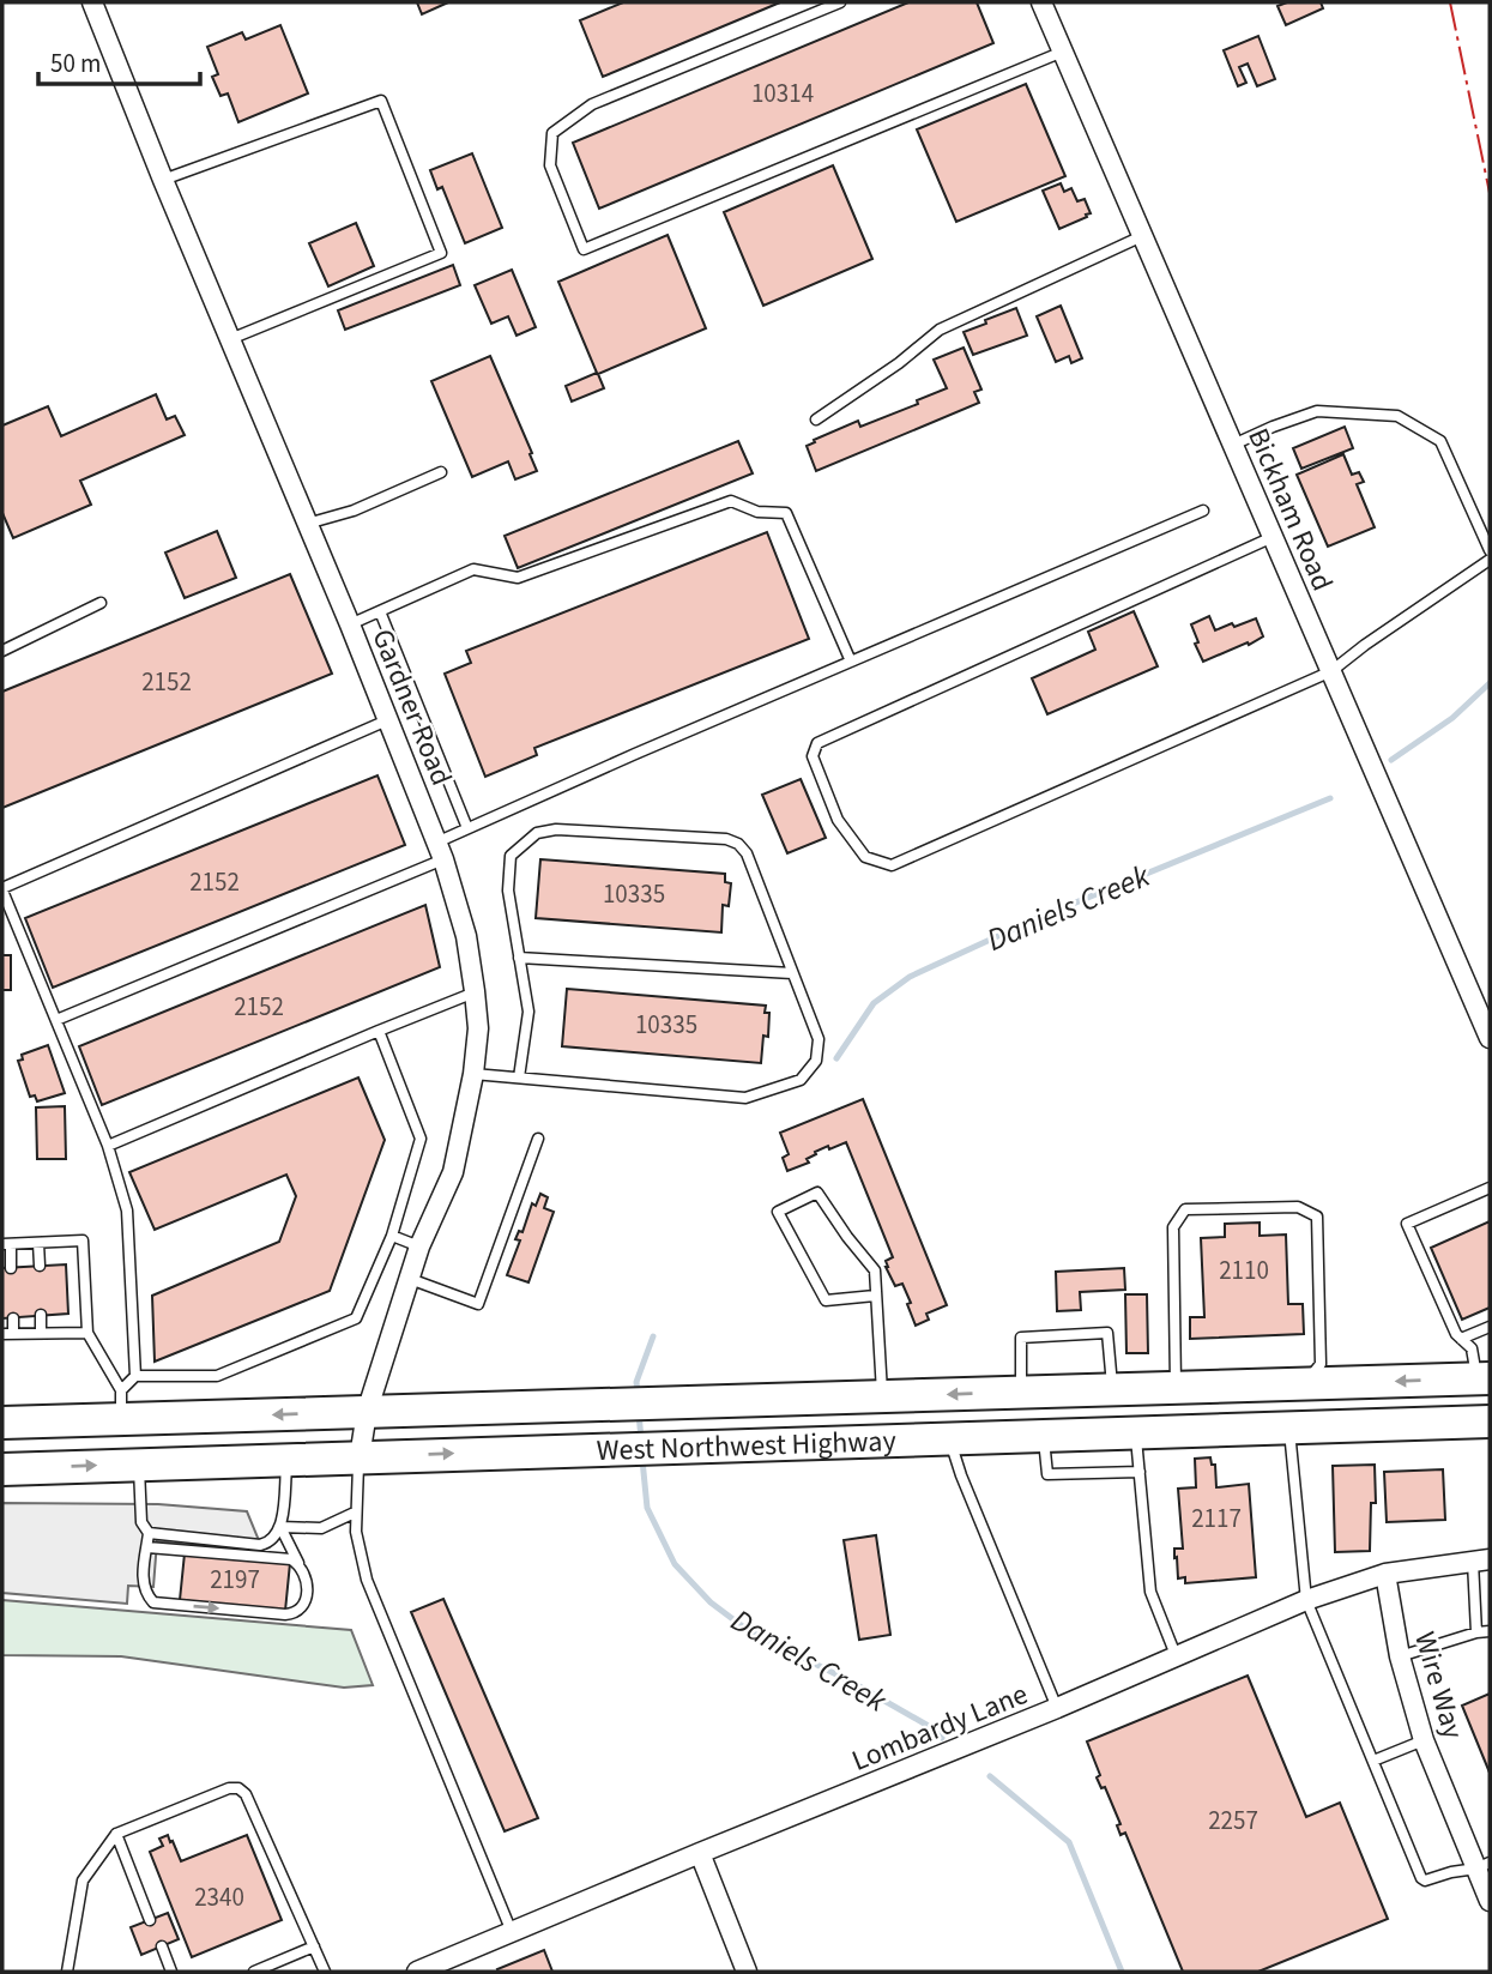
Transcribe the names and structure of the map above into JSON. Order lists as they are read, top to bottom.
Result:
{
  "streets": {
    "main road": ["West Northwest Highway"],
    "street": [
      "Bickham Road",
      "Gardner Road",
      "Wire Way",
      "Lombardy Lane"
    ]
  },
  "crossings": [
    ["Gardner Road", "West Northwest Highway"],
    ["Wire Way", "Lombardy Lane"]
  ],
  "water": ["Daniels Creek"],
  "house_numbers": [
    "10314",
    "2152",
    "2152",
    "10335",
    "2152",
    "10335",
    "2110",
    "2117",
    "2197",
    "2257",
    "2340"
  ],
  "scale_bar": "50 m"
}
